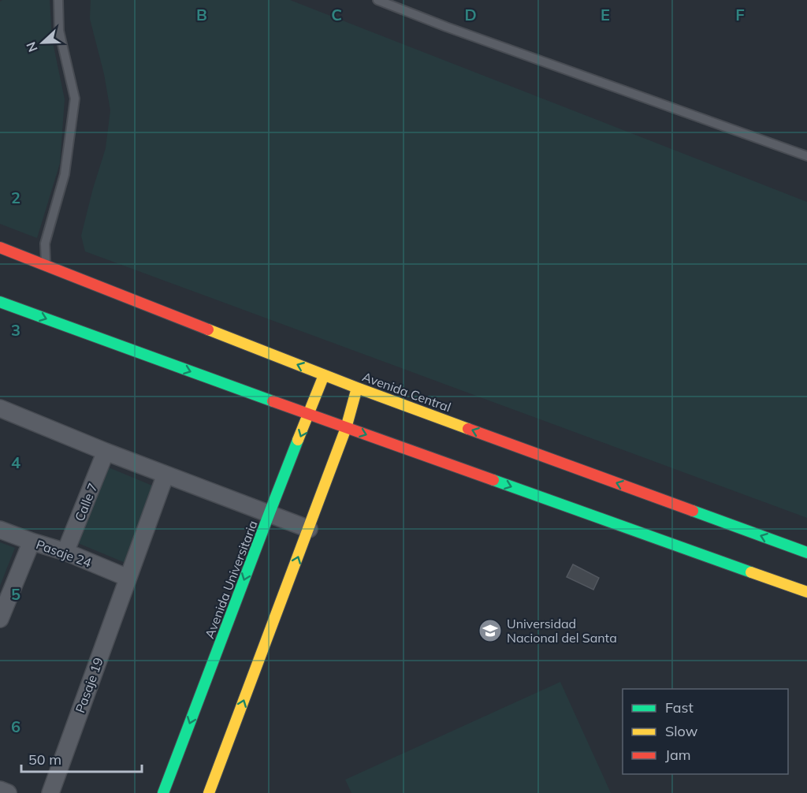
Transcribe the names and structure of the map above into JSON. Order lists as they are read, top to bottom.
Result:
{
  "streets": {
    "main road": ["Avenida Central", "Avenida Universitaria"],
    "street": ["Calle 7", "Pasaje 24", "Pasaje 19"]
  },
  "crossings": [
    ["Avenida Central", "Avenida Universitaria"],
    ["Calle 7", "Pasaje 24"],
    ["Pasaje 24", "Pasaje 19"]
  ],
  "places": {
    "school or university": ["Universidad Nacional del Santa"]
  },
  "legend": ["Fast", "Slow", "Jam"],
  "scale_bar": "50 m",
  "north": "left",
  "grid": {
    "columns": [
      "B",
      "C",
      "D",
      "E",
      "F"
    ],
    "rows": [
      "2",
      "3",
      "4",
      "5",
      "6"
    ]
  }
}
